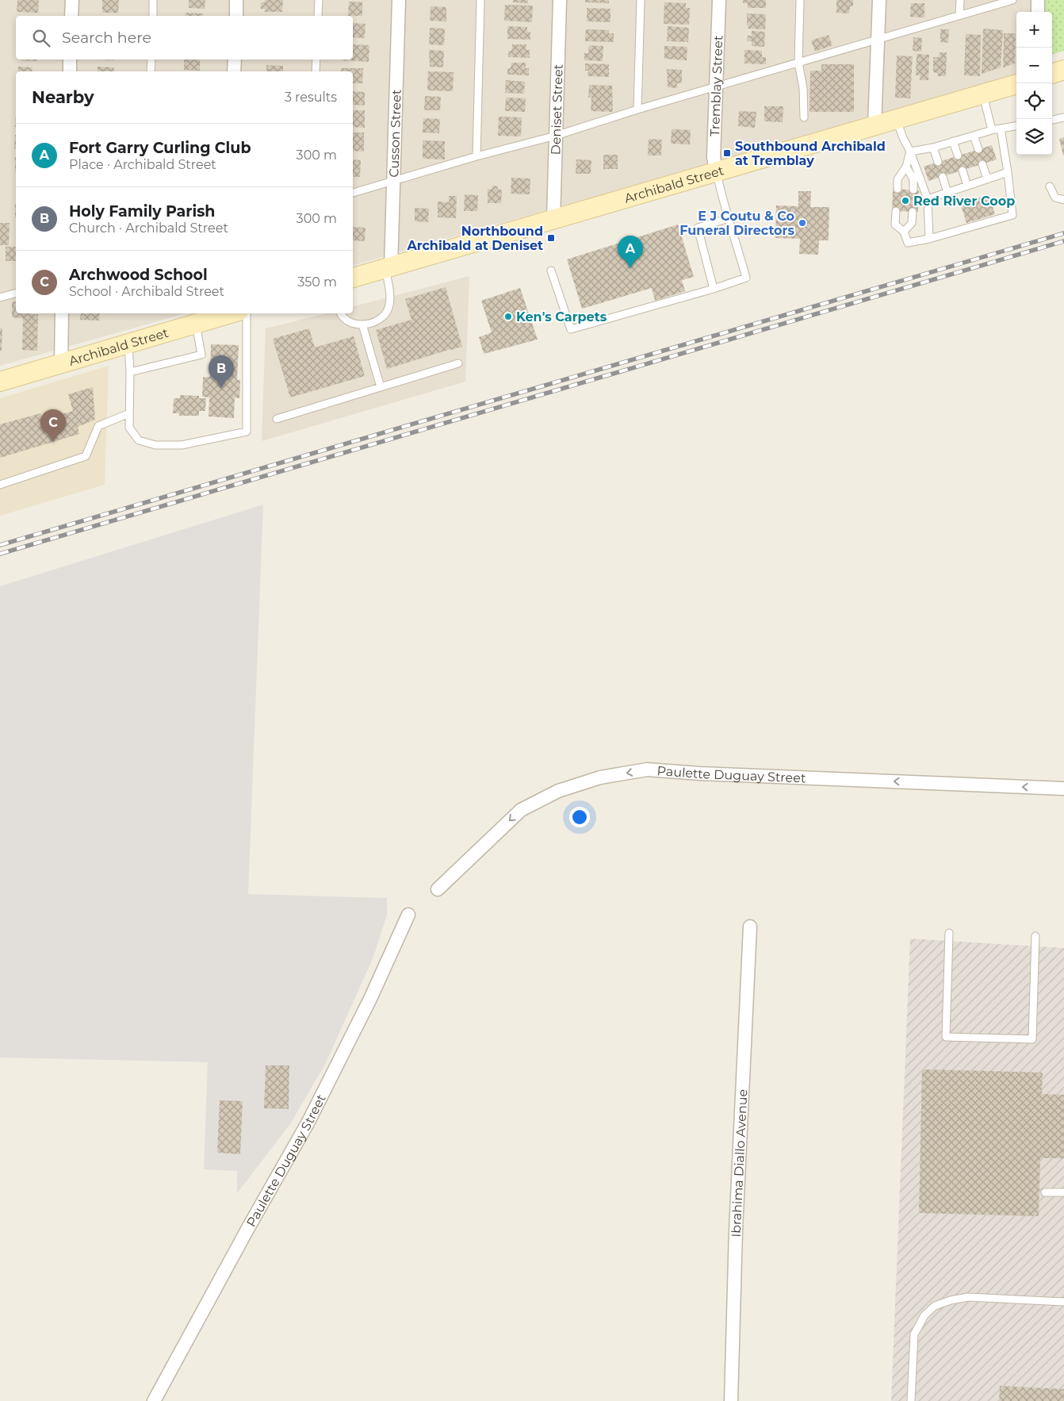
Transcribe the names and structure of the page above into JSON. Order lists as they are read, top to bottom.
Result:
{
  "streets": {
    "main road": ["Archibald Street"],
    "street": [
      "Tremblay Street",
      "Deniset Street",
      "Cusson Street",
      "Paulette Duguay Street",
      "Ibrahima Diallo Avenue"
    ]
  },
  "crossings": [
    ["Tremblay Street", "Archibald Street"],
    ["Deniset Street", "Archibald Street"],
    ["Cusson Street", "Archibald Street"]
  ],
  "one_way": ["Paulette Duguay Street"],
  "places": {
    "transit": ["Southbound Archibald at Tremblay", "Northbound Archibald at Deniset"],
    "other": ["Red River Coop", "E J Coutu & Co Funeral Directors", "Ken's Carpets"]
  },
  "page": {
    "map_buttons": ["+", "−"],
    "search": "Search here",
    "heading": ["Nearby", "3 results"],
    "list": [
      {
        "mark": "A",
        "name": "Fort Garry Curling Club",
        "note": "Place · Archibald Street",
        "value": "300 m"
      },
      {
        "mark": "B",
        "name": "Holy Family Parish",
        "note": "Church · Archibald Street",
        "value": "300 m"
      },
      {
        "mark": "C",
        "name": "Archwood School",
        "note": "School · Archibald Street",
        "value": "350 m"
      }
    ],
    "pins": ["A", "B", "C"]
  }
}
